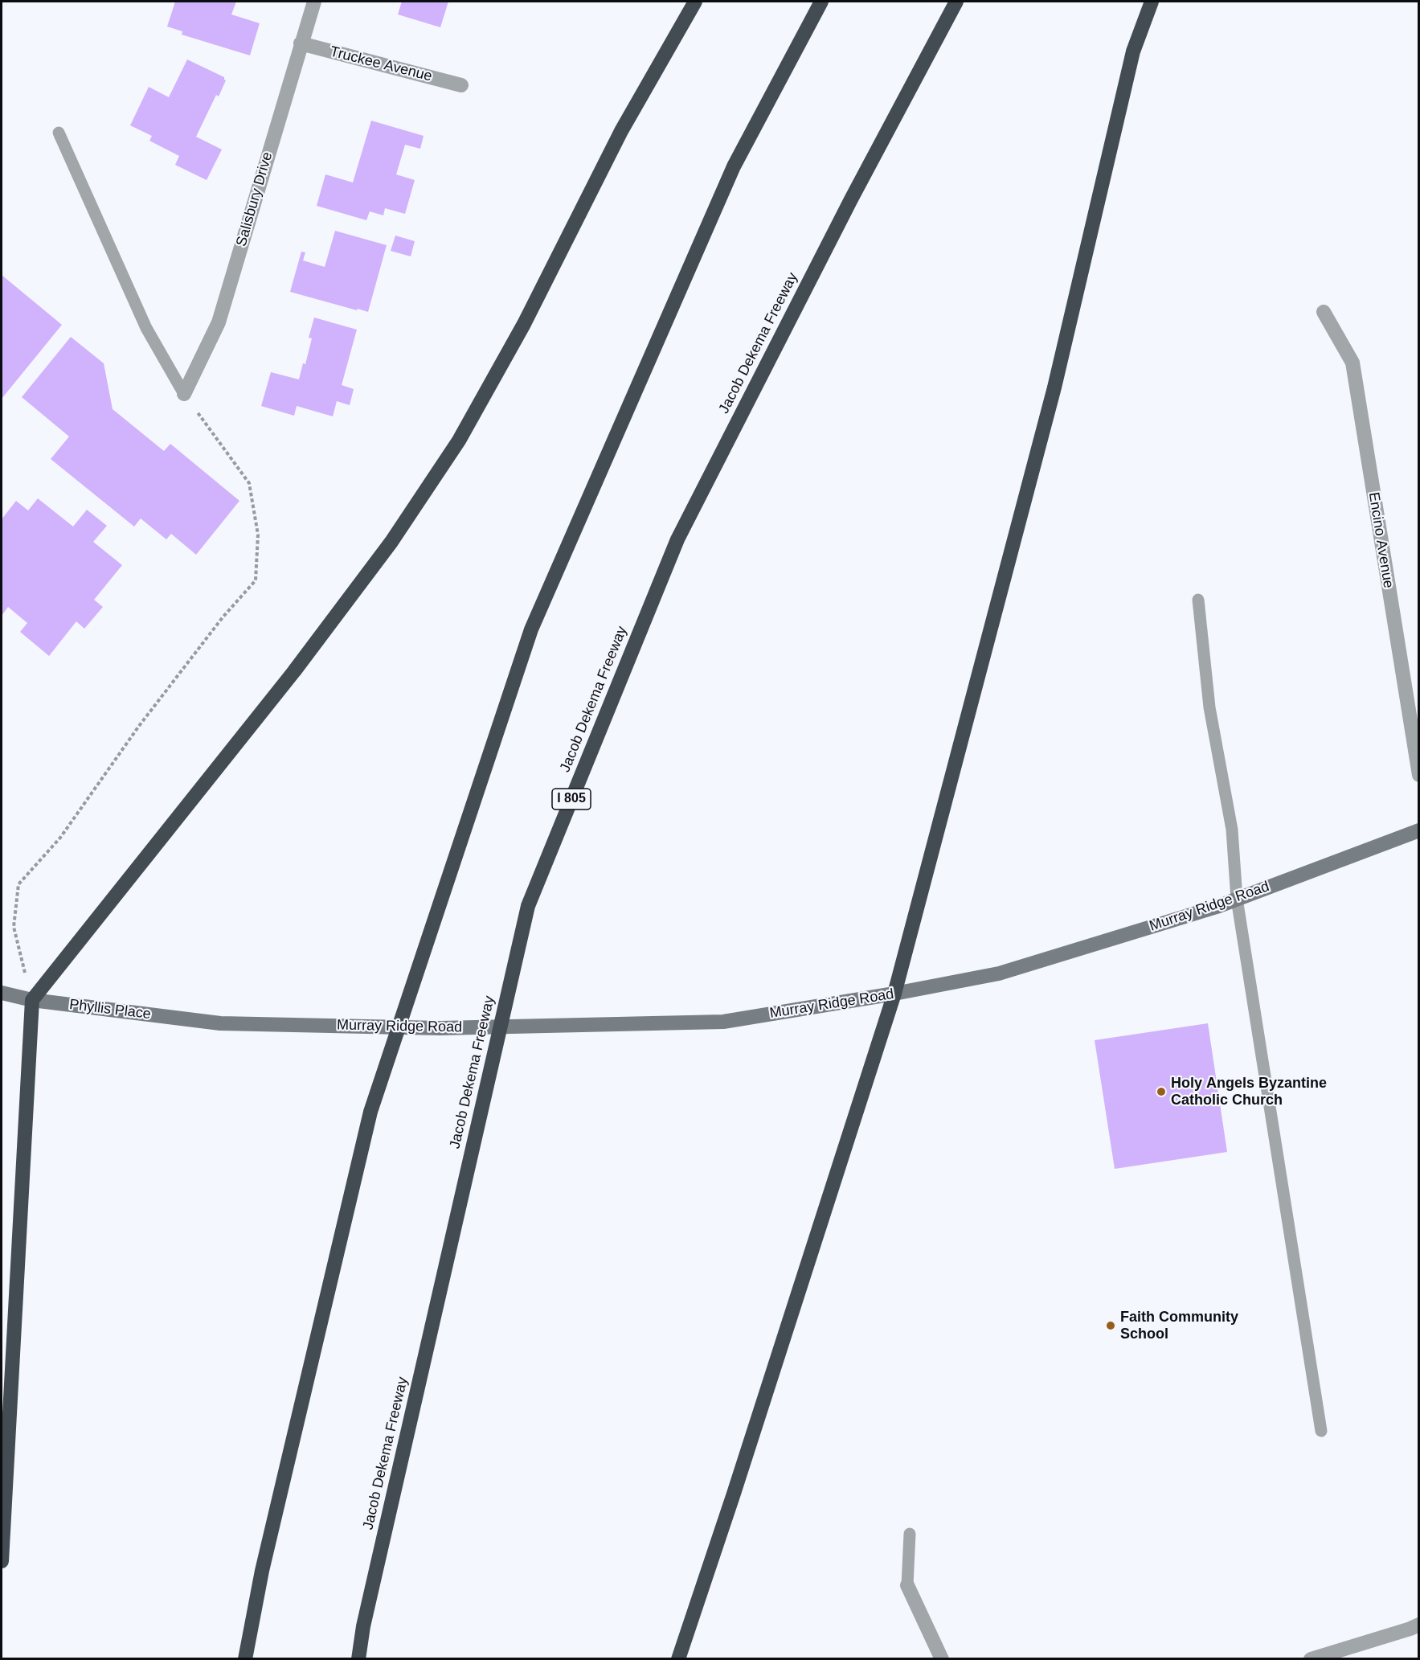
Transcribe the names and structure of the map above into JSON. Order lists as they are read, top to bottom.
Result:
{
  "streets": {
    "highway": ["Jacob Dekema Freeway", "I 805"],
    "main road": ["Murray Ridge Road", "Phyllis Place"],
    "street": ["Truckee Avenue", "Salisbury Drive", "Encino Avenue"]
  },
  "crossings": [
    ["Truckee Avenue", "Salisbury Drive"],
    ["Murray Ridge Road", "Phyllis Place"]
  ],
  "places": ["Holy Angels Byzantine Catholic Church", "Faith Community School"]
}
